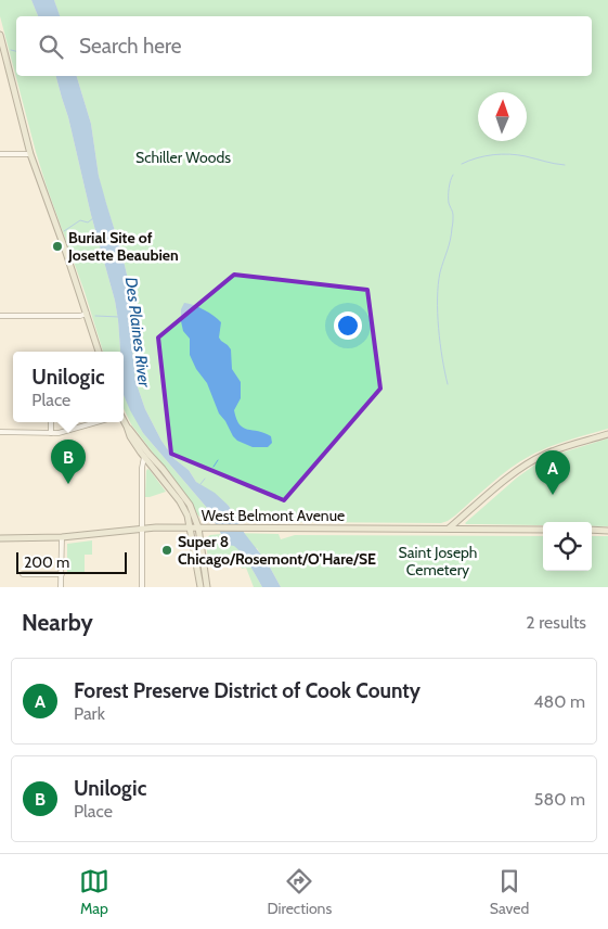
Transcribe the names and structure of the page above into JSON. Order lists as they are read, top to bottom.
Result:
{
  "streets": {
    "main road": ["West Belmont Avenue"]
  },
  "water": ["Des Plaines River"],
  "parks": ["Schiller Woods", "Saint Joseph Cemetery"],
  "places": ["Burial Site of Josette Beaubien", "Super 8 Chicago/Rosemont/O'Hare/SE"],
  "scale_bar": "200 m",
  "north": "top",
  "page": {
    "search": "Search here",
    "popup": ["Unilogic", "Place"],
    "pins": ["B", "A"],
    "scale": "200 m",
    "heading": ["Nearby", "2 results"],
    "list": [
      {
        "mark": "A",
        "name": "Forest Preserve District of Cook County",
        "note": "Park",
        "value": "480 m"
      },
      {
        "mark": "B",
        "name": "Unilogic",
        "note": "Place",
        "value": "580 m"
      }
    ],
    "nav": ["Map", "Directions", "Saved"]
  }
}
